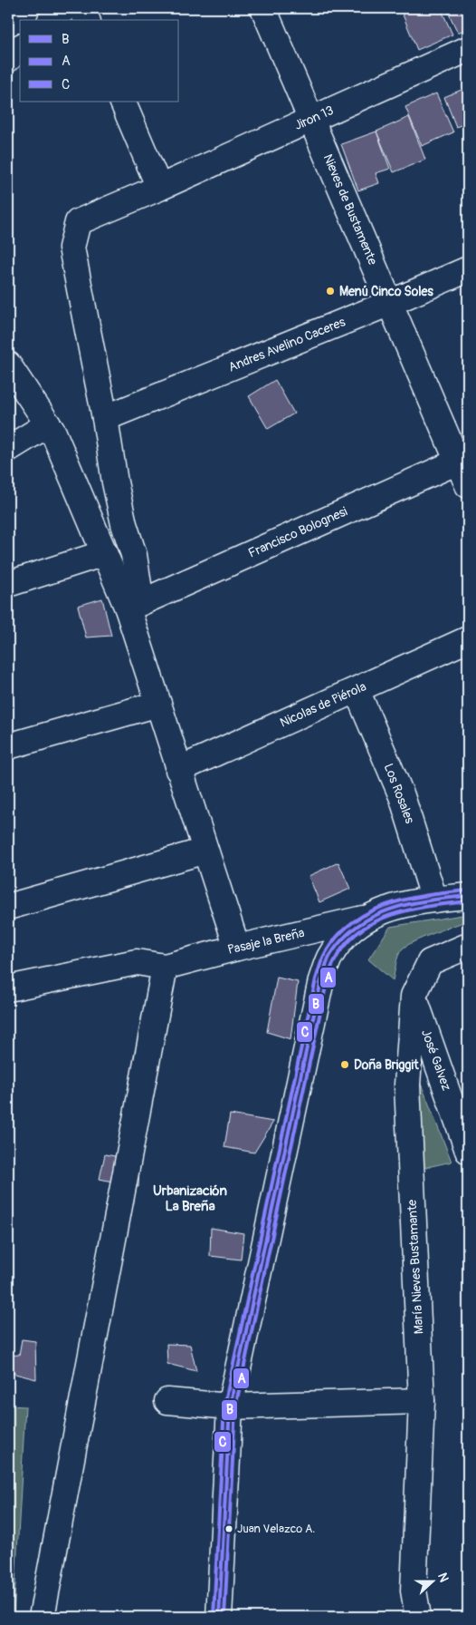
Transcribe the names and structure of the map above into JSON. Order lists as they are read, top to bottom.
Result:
{
  "streets": {
    "street": [
      "Jiron 13",
      "Nieves de Bustamente",
      "Andres Avelino Caceres",
      "Francisco Bolognesi",
      "Nicolas de Piérola",
      "Los Rosales",
      "Pasaje la Breña",
      "José Galvez",
      "María Nieves Bustamante"
    ]
  },
  "crossings": [
    ["Jiron 13", "Nieves de Bustamente"],
    ["Jiron 13", "Andres Avelino Caceres"],
    ["Nieves de Bustamente", "Andres Avelino Caceres"],
    ["Nieves de Bustamente", "Francisco Bolognesi"],
    ["Nicolas de Piérola", "Los Rosales"],
    ["José Galvez", "María Nieves Bustamante"]
  ],
  "districts": ["Urbanización La Breña"],
  "places": ["Menú Cinco Soles", "Doña Briggit", "Juan Velazco A."],
  "lines": ["transit line C", "transit line B", "transit line A"],
  "legend": ["B", "A", "C"],
  "north": "right"
}
